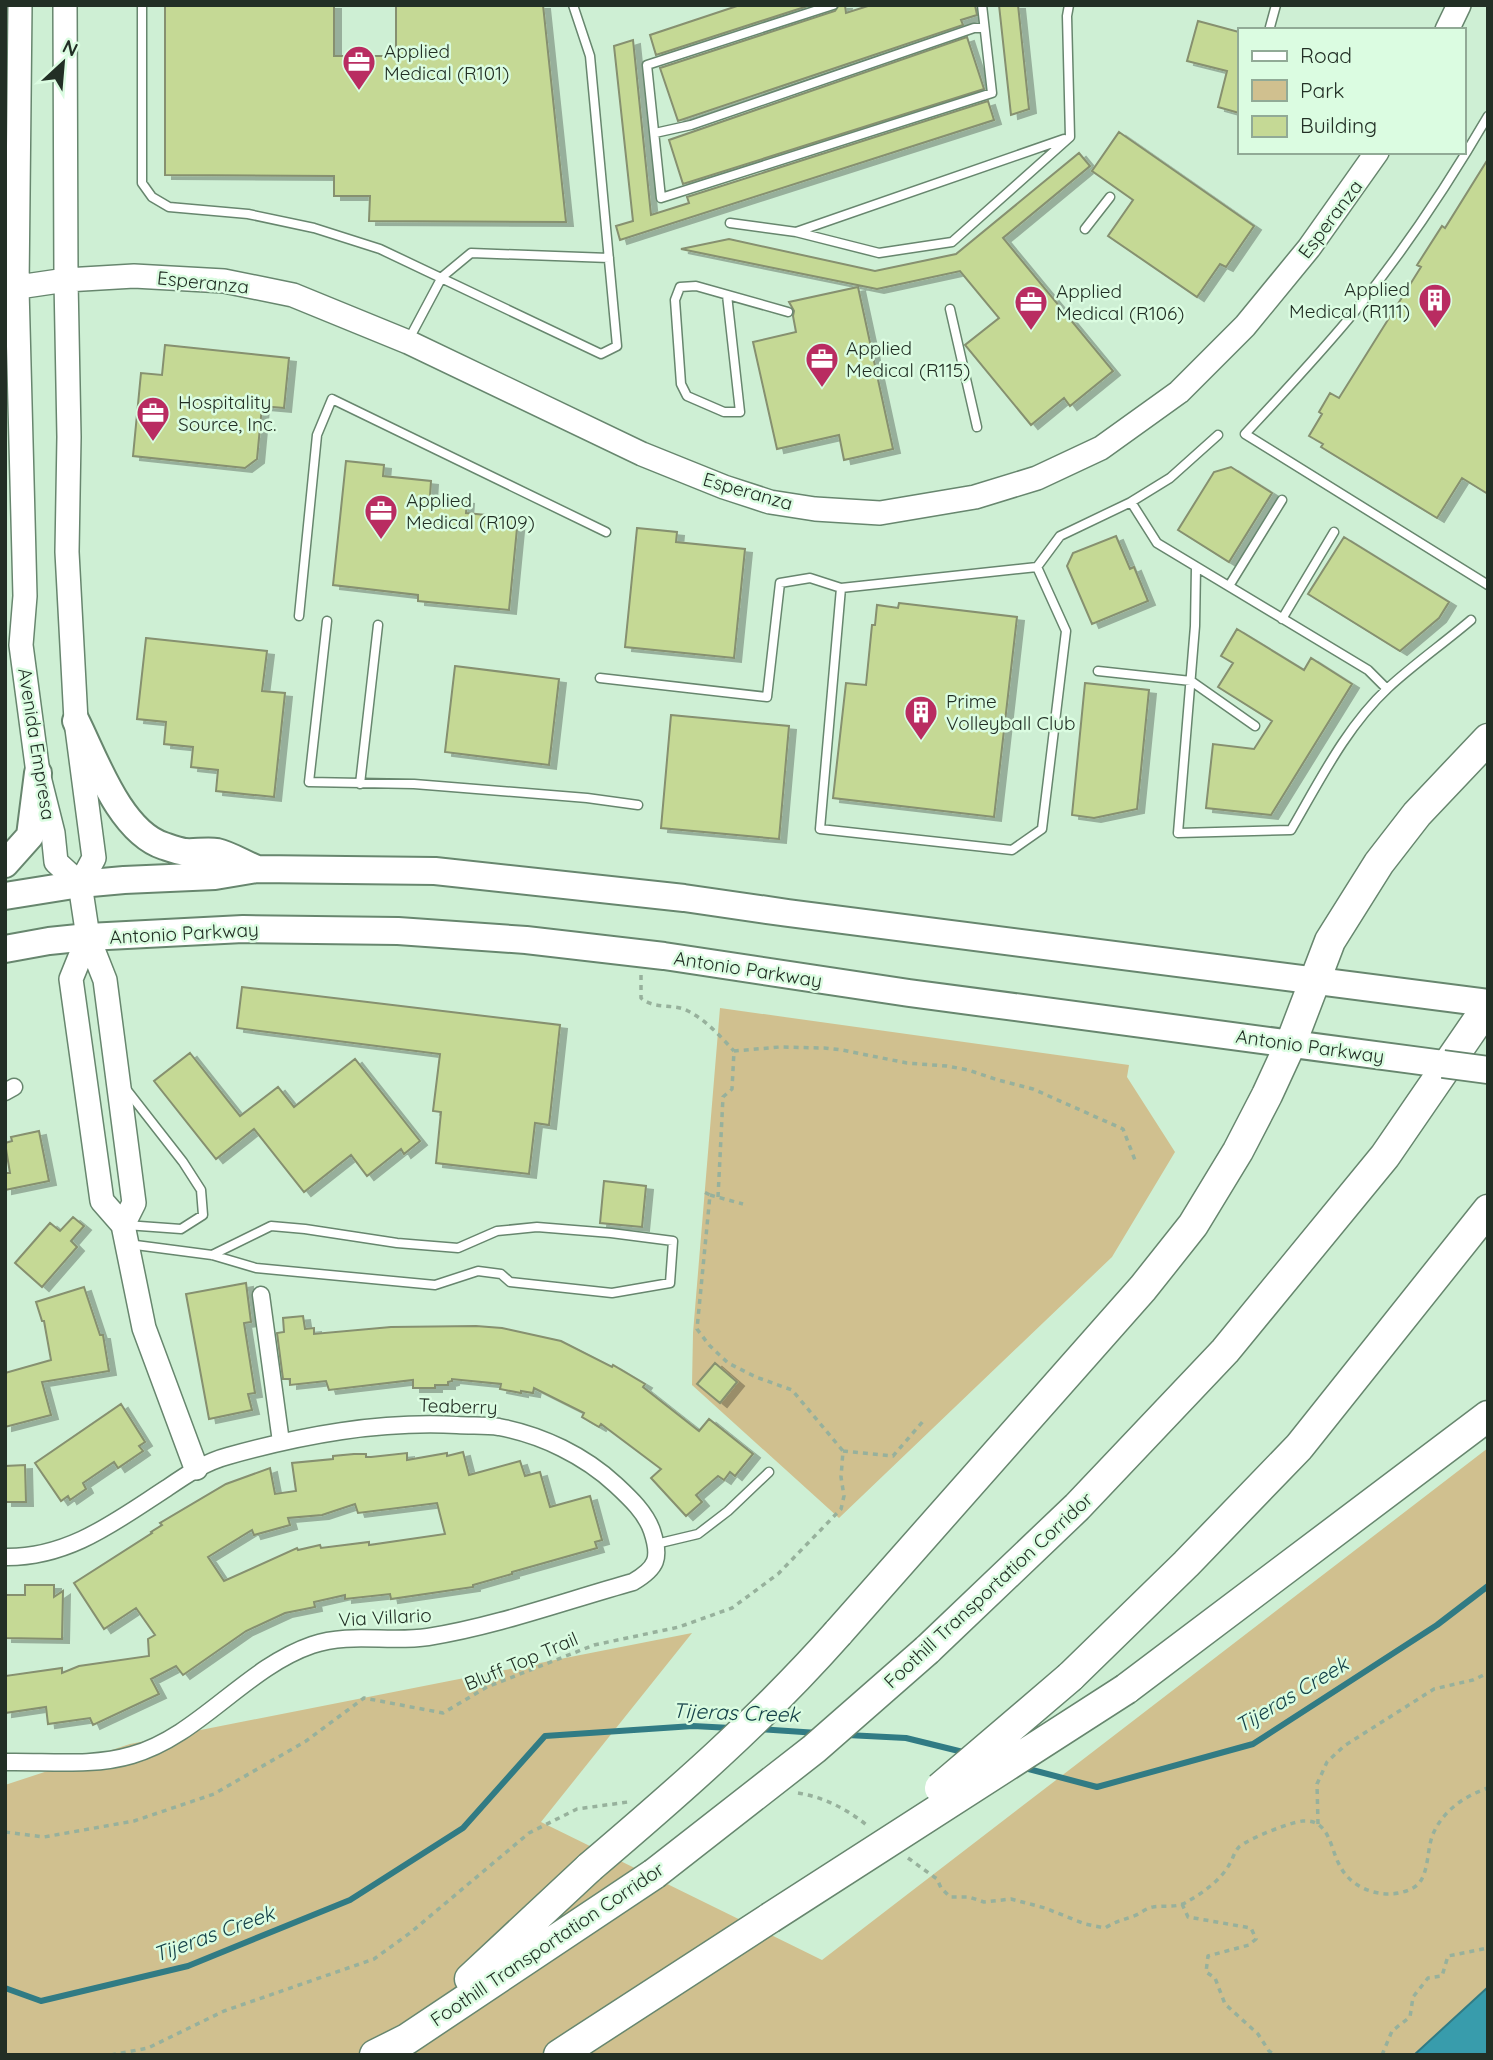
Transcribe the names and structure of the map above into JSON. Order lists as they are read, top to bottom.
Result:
{
  "streets": {
    "highway": ["Foothill Transportation Corridor"],
    "main road": ["Antonio Parkway"],
    "street": [
      "Esperanza",
      "Avenida Empresa",
      "Teaberry",
      "Via Villario"
    ],
    "path": ["Bluff Top Trail"]
  },
  "crossings": [
    ["Esperanza", "Avenida Empresa"],
    ["Teaberry", "Via Villario"]
  ],
  "water": ["Tijeras Creek"],
  "places": {
    "office": [
      "Applied Medical (R101)",
      "Applied Medical (R106)",
      "Applied Medical (R115)",
      "Hospitality Source, Inc.",
      "Applied Medical (R109)"
    ],
    "building": ["Applied Medical (R111)", "Prime Volleyball Club"]
  },
  "legend": ["Road", "Park", "Building"],
  "north": "top right"
}
